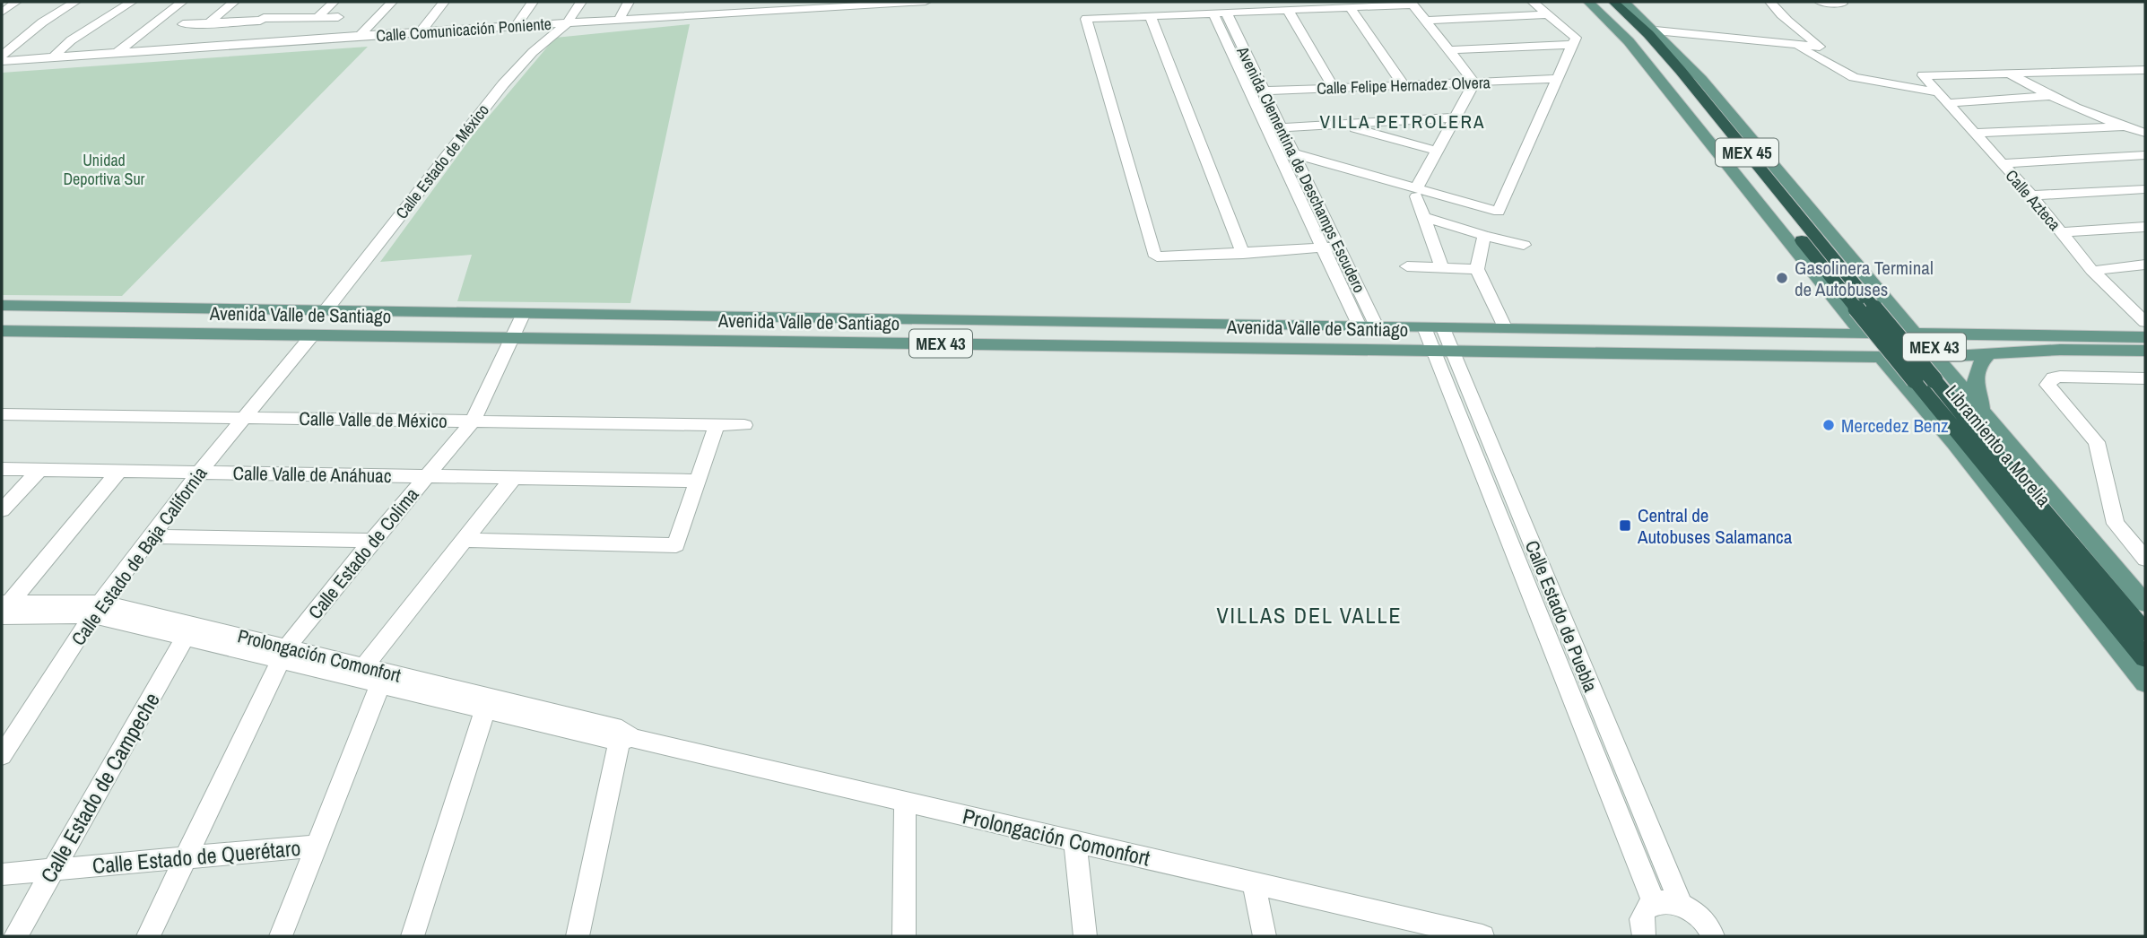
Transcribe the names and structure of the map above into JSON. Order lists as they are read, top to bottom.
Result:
{
  "streets": {
    "highway": ["MEX 45", "Libramiento a Morelia"],
    "main road": ["Avenida Valle de Santiago", "MEX 43"],
    "street": [
      "Calle Comunicación Poniente",
      "Calle Felipe Hernadez Olvera",
      "Calle Estado de México",
      "Avenida Clementina de Deschamps Escudero",
      "Calle Azteca",
      "Calle Valle de México",
      "Calle Valle de Anáhuac",
      "Calle Estado de Colima",
      "Calle Estado de Baja California",
      "Calle Estado de Puebla",
      "Prolongación Comonfort",
      "Calle Estado de Campeche",
      "Calle Estado de Querétaro"
    ]
  },
  "crossings": [
    ["Calle Comunicación Poniente", "Calle Estado de México"],
    ["Calle Felipe Hernadez Olvera", "Avenida Clementina de Deschamps Escudero"],
    ["Calle Estado de México", "Avenida Valle de Santiago"],
    ["Avenida Clementina de Deschamps Escudero", "Avenida Valle de Santiago"],
    ["Avenida Valle de Santiago", "MEX 43"],
    ["Avenida Valle de Santiago", "Calle Estado de Colima"],
    ["Avenida Valle de Santiago", "Calle Estado de Baja California"],
    ["Avenida Valle de Santiago", "Calle Estado de Puebla"],
    ["Calle Valle de México", "Calle Estado de Colima"],
    ["Calle Valle de México", "Calle Estado de Baja California"],
    ["Calle Valle de Anáhuac", "Calle Estado de Colima"],
    ["Calle Valle de Anáhuac", "Calle Estado de Baja California"],
    ["Calle Estado de Colima", "Prolongación Comonfort"],
    ["Calle Estado de Colima", "Calle Estado de Querétaro"],
    ["Calle Estado de Baja California", "Prolongación Comonfort"],
    ["Prolongación Comonfort", "Calle Estado de Campeche"],
    ["Calle Estado de Campeche", "Calle Estado de Querétaro"]
  ],
  "districts": ["VILLA PETROLERA", "VILLAS DEL VALLE"],
  "parks": ["Unidad Deportiva Sur"],
  "places": {
    "other": ["Gasolinera Terminal de Autobuses", "Mercedez Benz"],
    "transit": ["Central de Autobuses Salamanca"]
  }
}
